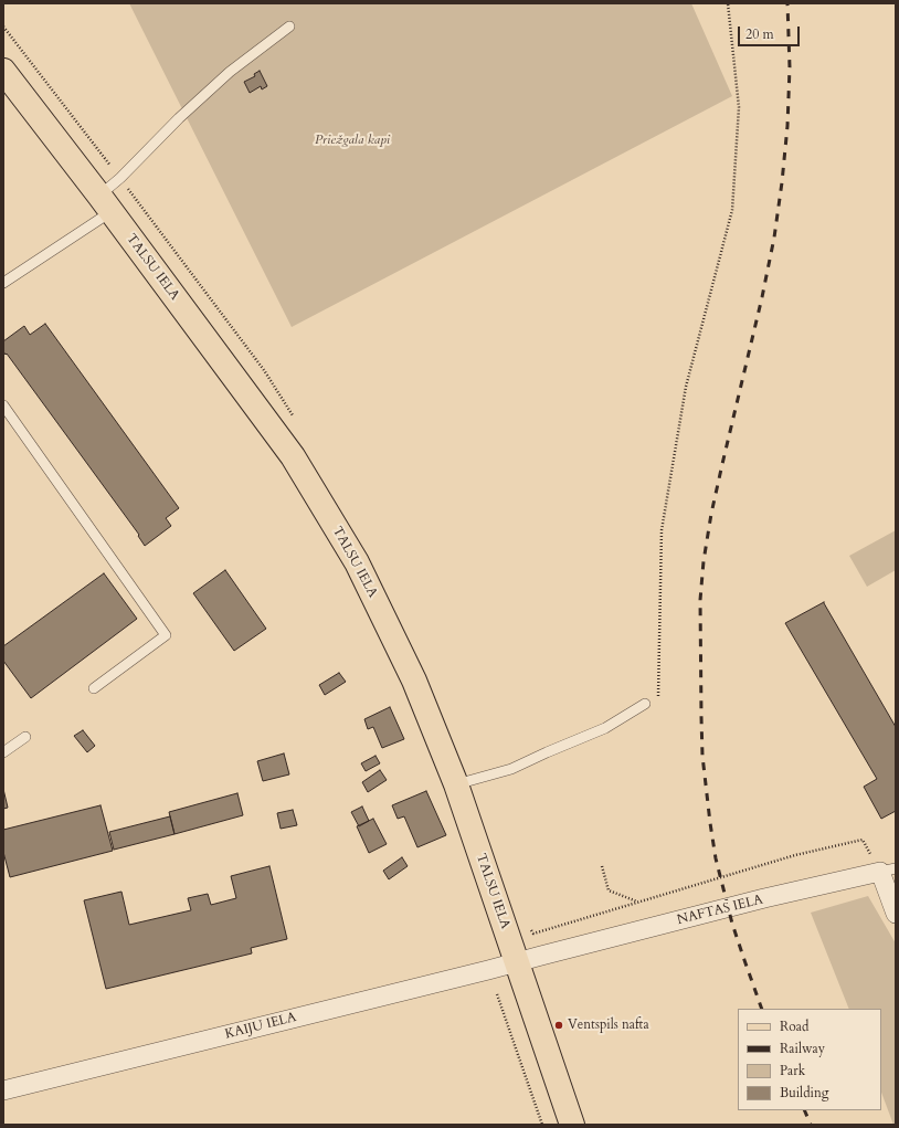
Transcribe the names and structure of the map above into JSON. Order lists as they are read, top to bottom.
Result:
{
  "streets": {
    "main road": ["TALSU IELA"],
    "street": ["NAFTAS IELA", "KAIJU IELA"]
  },
  "crossings": [
    ["TALSU IELA", "NAFTAS IELA"],
    ["TALSU IELA", "KAIJU IELA"],
    ["NAFTAS IELA", "KAIJU IELA"]
  ],
  "parks": ["Priežgala kapi"],
  "places": ["Ventspils nafta"],
  "legend": [
    "Road",
    "Railway",
    "Park",
    "Building"
  ],
  "scale_bar": "20 m"
}
